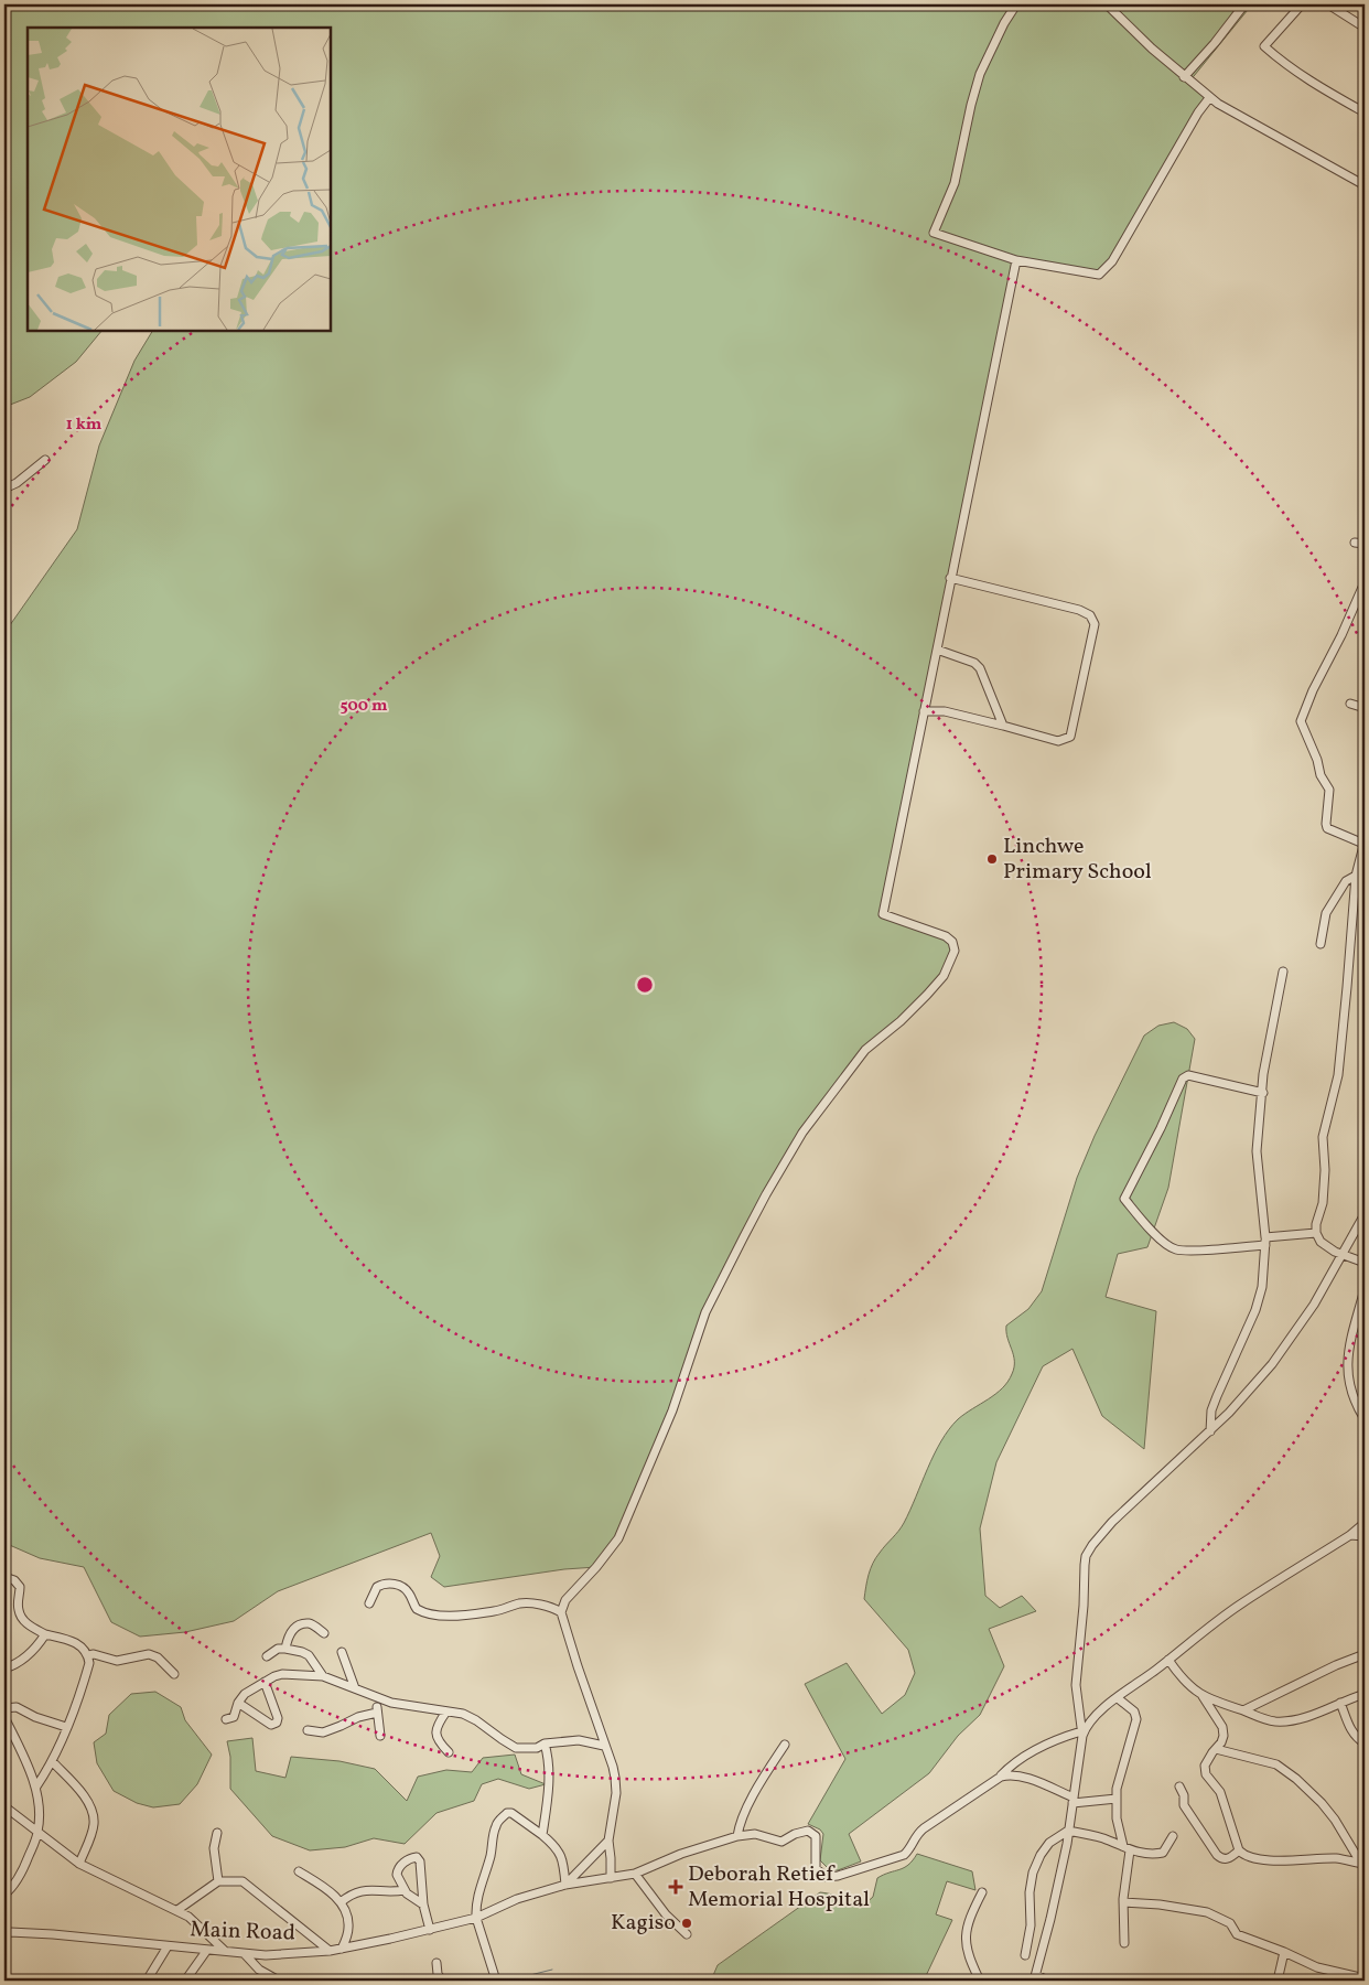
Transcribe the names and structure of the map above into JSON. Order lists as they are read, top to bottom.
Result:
{
  "streets": {
    "street": ["Main Road"]
  },
  "places": {
    "other": ["Linchwe Primary School", "Kagiso"],
    "health": ["Deborah Retief Memorial Hospital"]
  },
  "rings": ["1 km", "500 m"]
}
